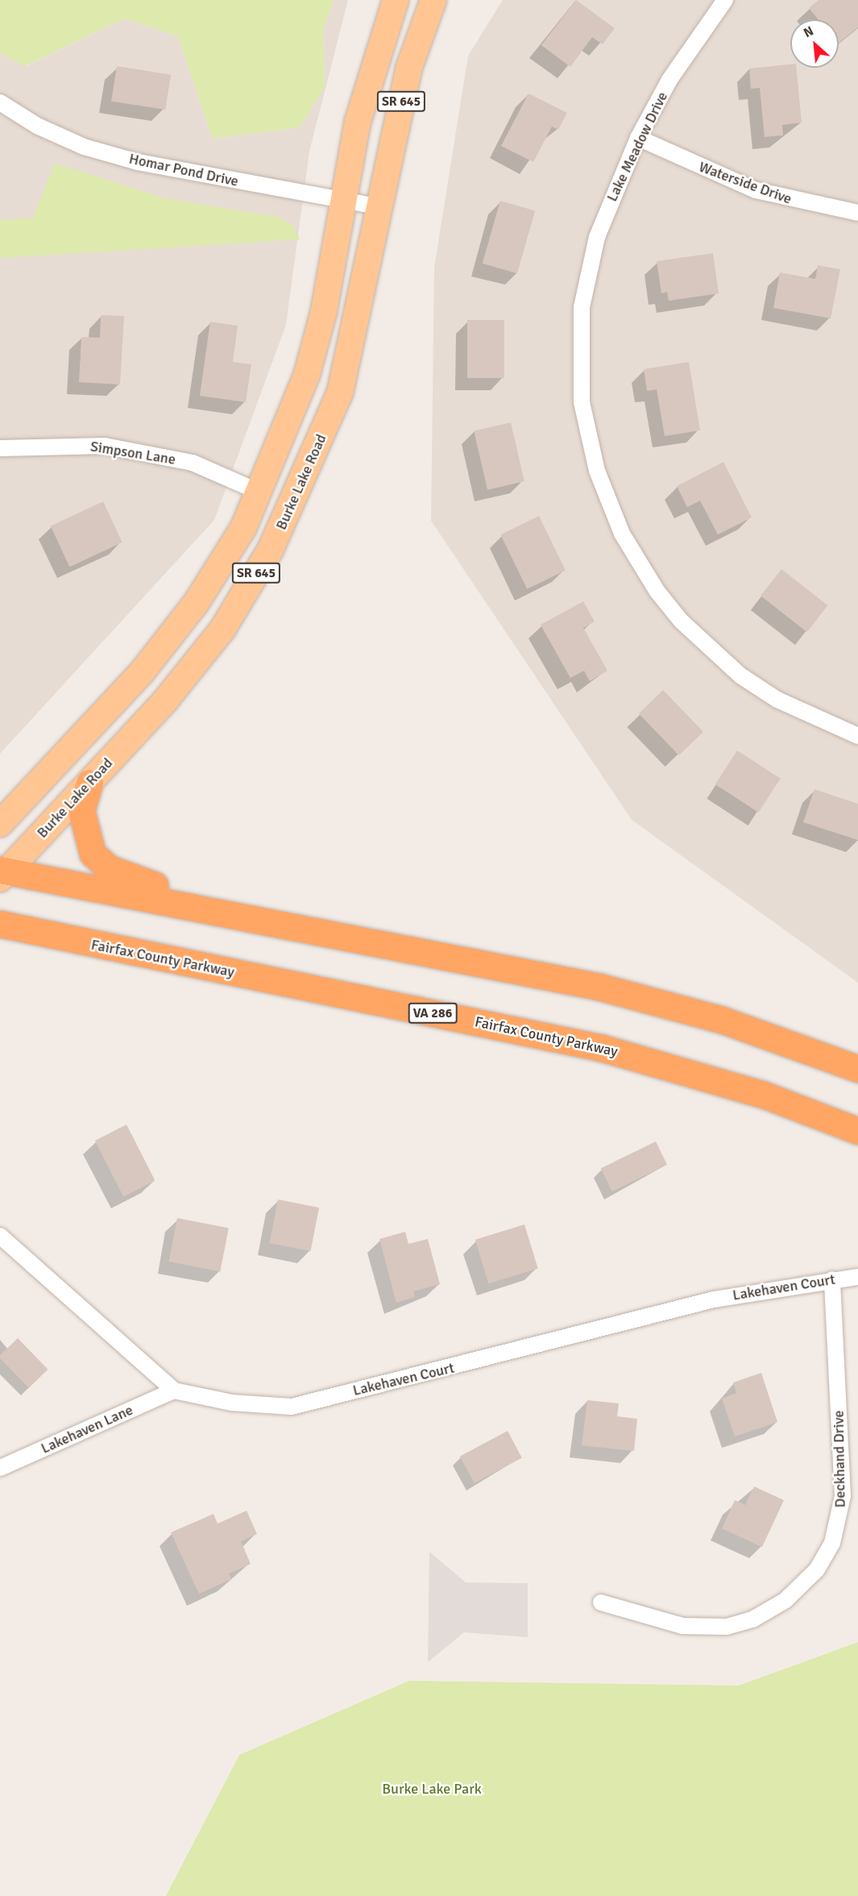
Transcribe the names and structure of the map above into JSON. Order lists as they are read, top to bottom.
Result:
{
  "streets": {
    "highway": ["Fairfax County Parkway", "VA 286"],
    "main road": ["SR 645", "Burke Lake Road"],
    "street": [
      "Lake Meadow Drive",
      "Homar Pond Drive",
      "Waterside Drive",
      "Simpson Lane",
      "Lakehaven Court",
      "Lakehaven Lane",
      "Deckhand Drive"
    ]
  },
  "crossings": [
    ["SR 645", "Homar Pond Drive"],
    ["SR 645", "Simpson Lane"],
    ["Lake Meadow Drive", "Waterside Drive"],
    ["Homar Pond Drive", "Burke Lake Road"],
    ["Lakehaven Court", "Lakehaven Lane"],
    ["Lakehaven Court", "Deckhand Drive"]
  ],
  "parks": ["Burke Lake Park"],
  "north": "top left"
}
